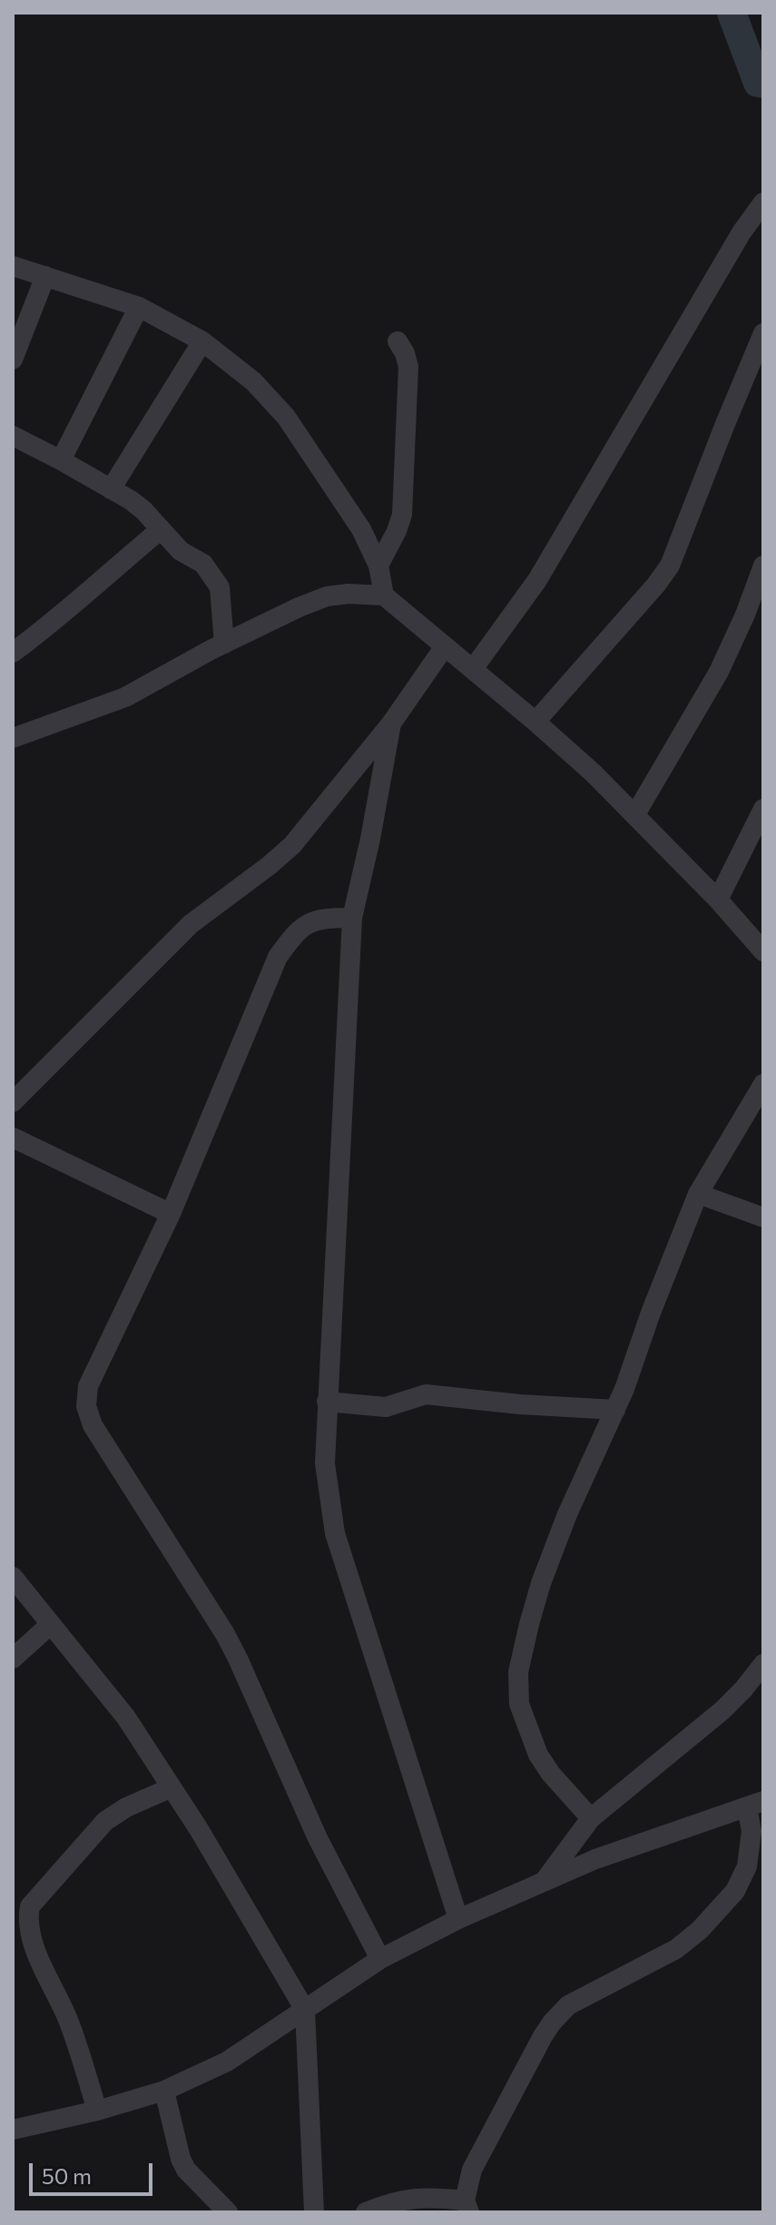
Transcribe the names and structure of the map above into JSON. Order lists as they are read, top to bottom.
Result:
{
  "scale_bar": "50 m"
}
